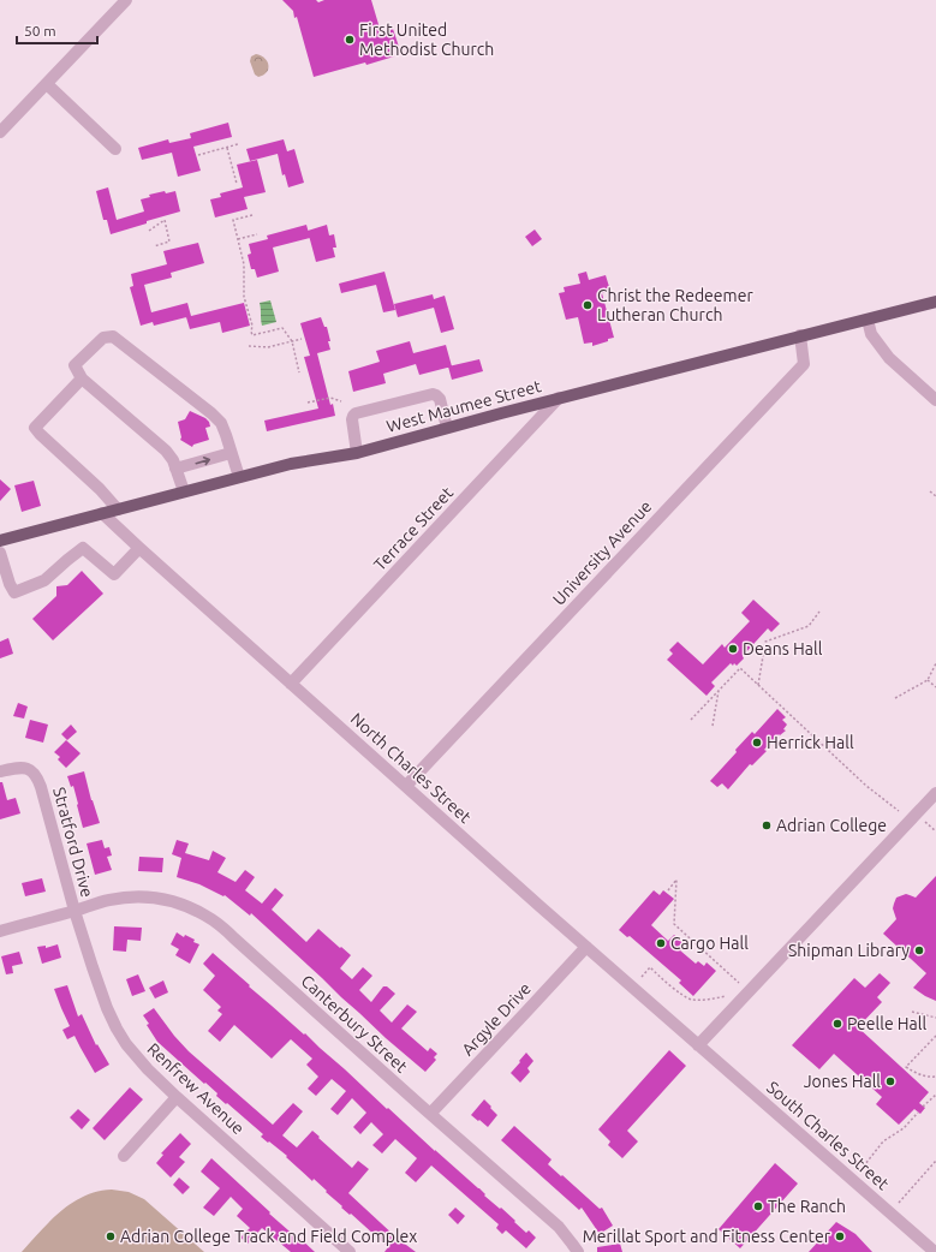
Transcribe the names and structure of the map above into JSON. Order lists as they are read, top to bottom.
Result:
{
  "streets": {
    "main road": ["West Maumee Street"],
    "street": [
      "Terrace Street",
      "University Avenue",
      "North Charles Street",
      "Stratford Drive",
      "Argyle Drive",
      "Canterbury Street",
      "Renfrew Avenue",
      "South Charles Street"
    ]
  },
  "crossings": [
    ["West Maumee Street", "Terrace Street"],
    ["West Maumee Street", "University Avenue"],
    ["West Maumee Street", "North Charles Street"],
    ["Terrace Street", "North Charles Street"],
    ["University Avenue", "North Charles Street"],
    ["North Charles Street", "Argyle Drive"],
    ["North Charles Street", "South Charles Street"],
    ["Stratford Drive", "Canterbury Street"],
    ["Stratford Drive", "Renfrew Avenue"],
    ["Argyle Drive", "Canterbury Street"],
    ["Canterbury Street", "Renfrew Avenue"]
  ],
  "places": [
    "First United Methodist Church",
    "Christ the Redeemer Lutheran Church",
    "Deans Hall",
    "Herrick Hall",
    "Adrian College",
    "Cargo Hall",
    "Shipman Library",
    "Peelle Hall",
    "Jones Hall",
    "The Ranch",
    "Adrian College Track and Field Complex",
    "Merillat Sport and Fitness Center"
  ],
  "scale_bar": "50 m"
}
